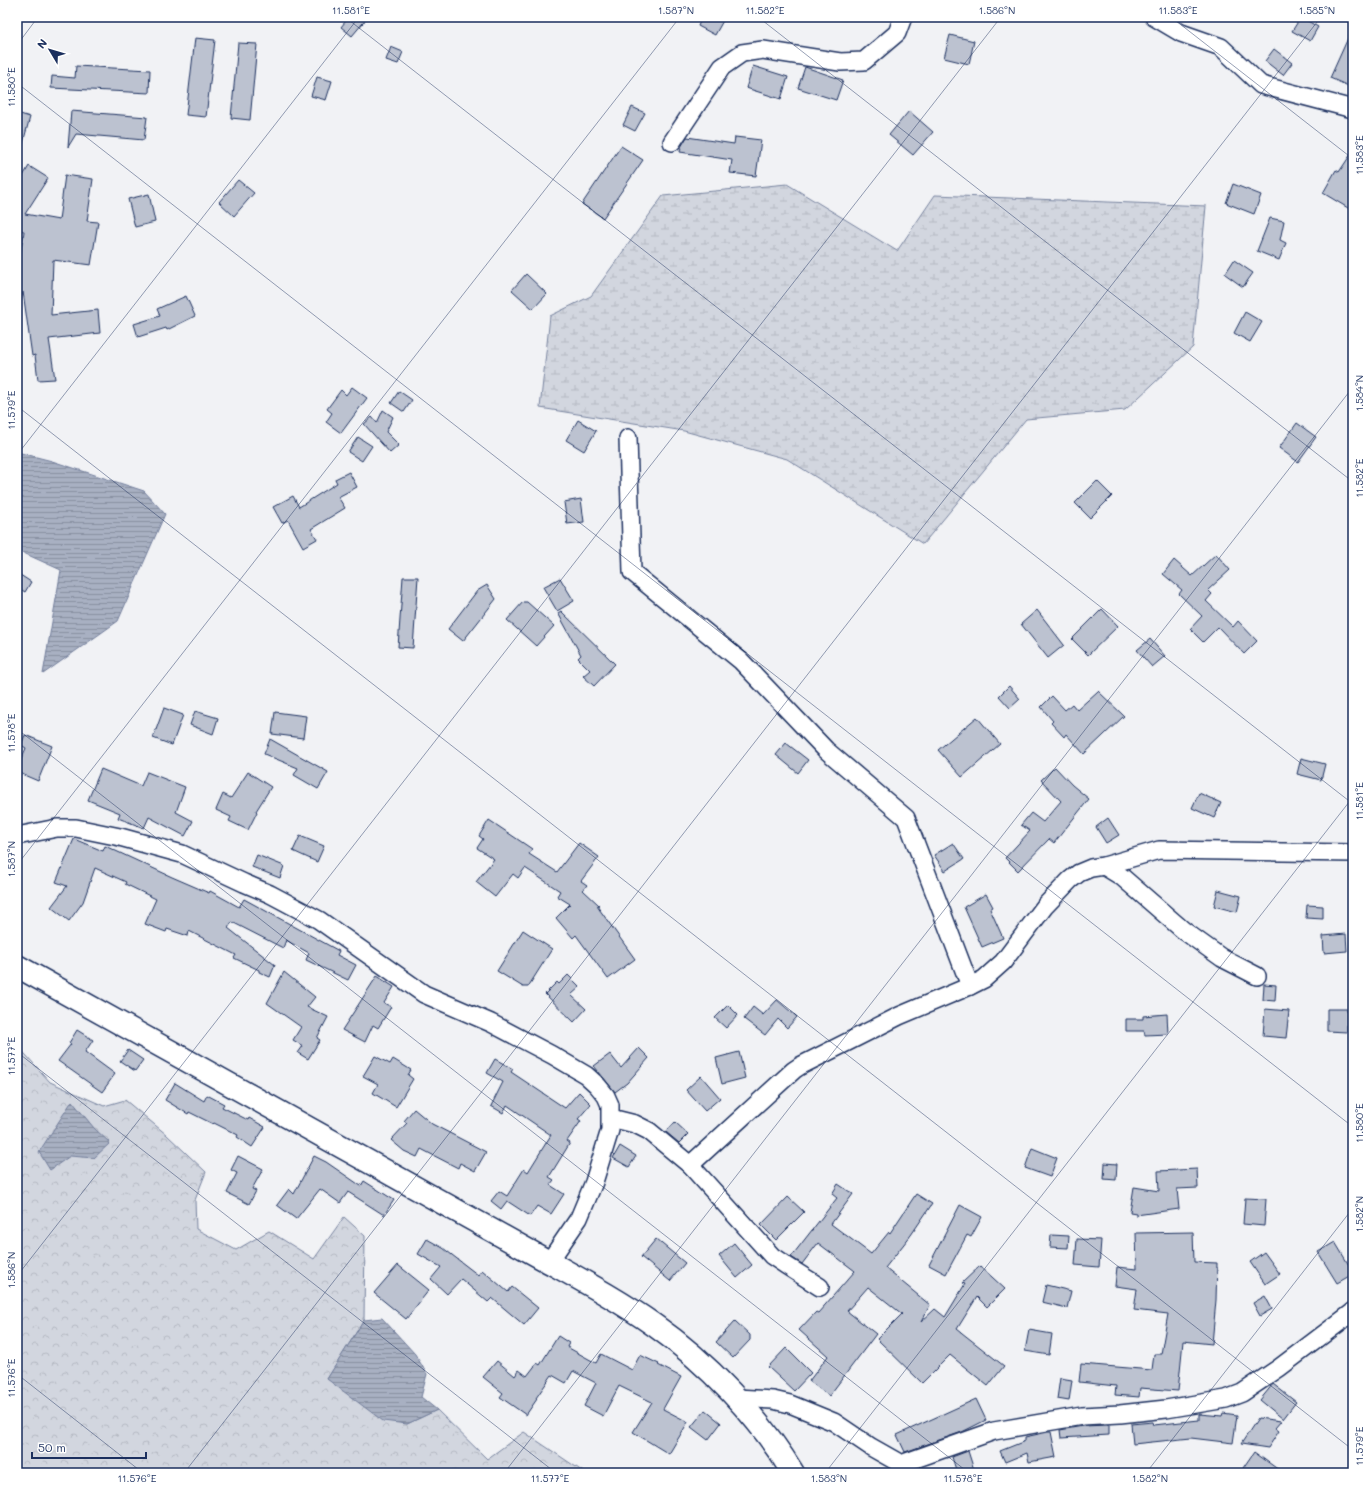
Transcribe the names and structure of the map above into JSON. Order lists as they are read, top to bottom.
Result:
{
  "scale_bar": "50 m",
  "north": "top left",
  "coordinates": [
    "11.581°E",
    "1.587°N",
    "11.582°E",
    "1.586°N",
    "11.583°E",
    "1.585°N",
    "11.580°E",
    "1.584°N",
    "11.579°E",
    "11.578°E",
    "11.577°E",
    "1.582°N",
    "11.576°E",
    "1.583°N"
  ]
}
